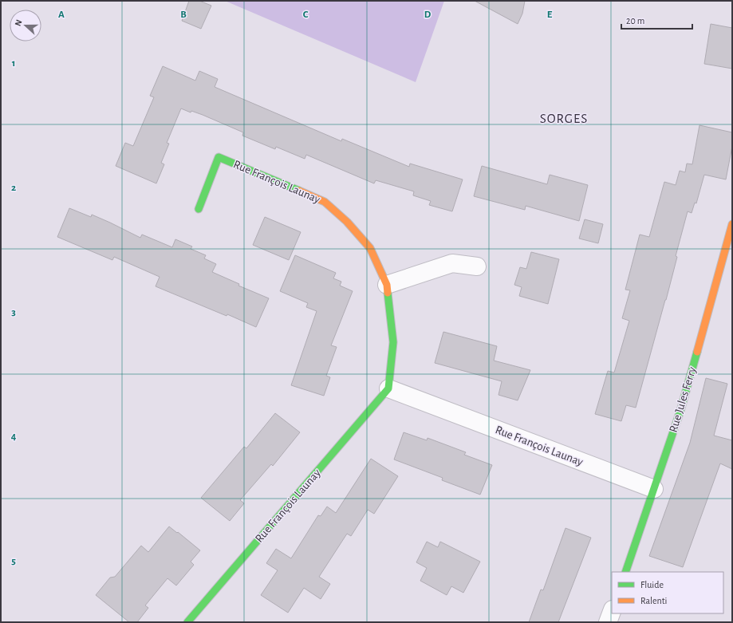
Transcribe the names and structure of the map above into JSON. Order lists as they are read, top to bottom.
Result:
{
  "streets": {
    "street": ["Rue François Launay", "Rue Jules Ferry"]
  },
  "crossings": [
    ["Rue François Launay", "Rue Jules Ferry"]
  ],
  "districts": ["SORGES"],
  "legend": ["Fluide", "Ralenti"],
  "scale_bar": "20 m",
  "north": "left",
  "grid": {
    "columns": [
      "A",
      "B",
      "C",
      "D",
      "E"
    ],
    "rows": [
      "1",
      "2",
      "3",
      "4",
      "5"
    ]
  }
}
